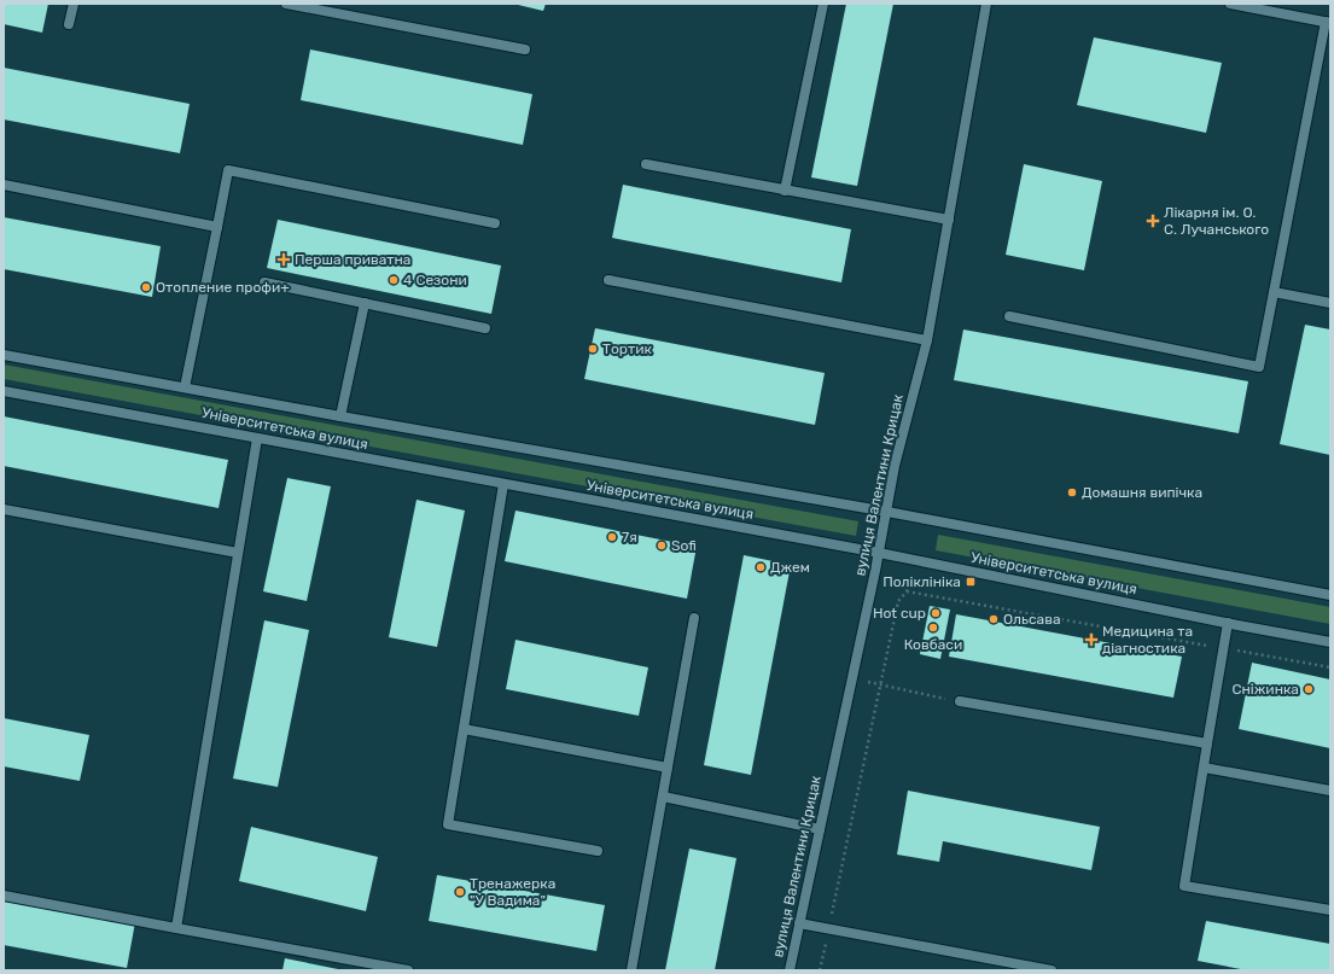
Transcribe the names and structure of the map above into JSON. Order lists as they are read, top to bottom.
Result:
{
  "streets": {
    "street": ["Університетська вулиця", "вулиця Валентини Крицак"]
  },
  "crossings": [
    ["Університетська вулиця", "вулиця Валентини Крицак"]
  ],
  "places": {
    "health": ["Лікарня ім. О. С. Лучанського", "Перша приватна", "Медицина та діагностика"],
    "other": [
      "4 Сезони",
      "Отопление профи+",
      "Тортик",
      "Домашня випічка",
      "7я",
      "Sofi",
      "Джем",
      "Hot cup",
      "Ольсава",
      "Ковбаси",
      "Сніжинка",
      "Тренажерка \"У Вадима\""
    ],
    "transit": ["Поліклініка"]
  }
}
